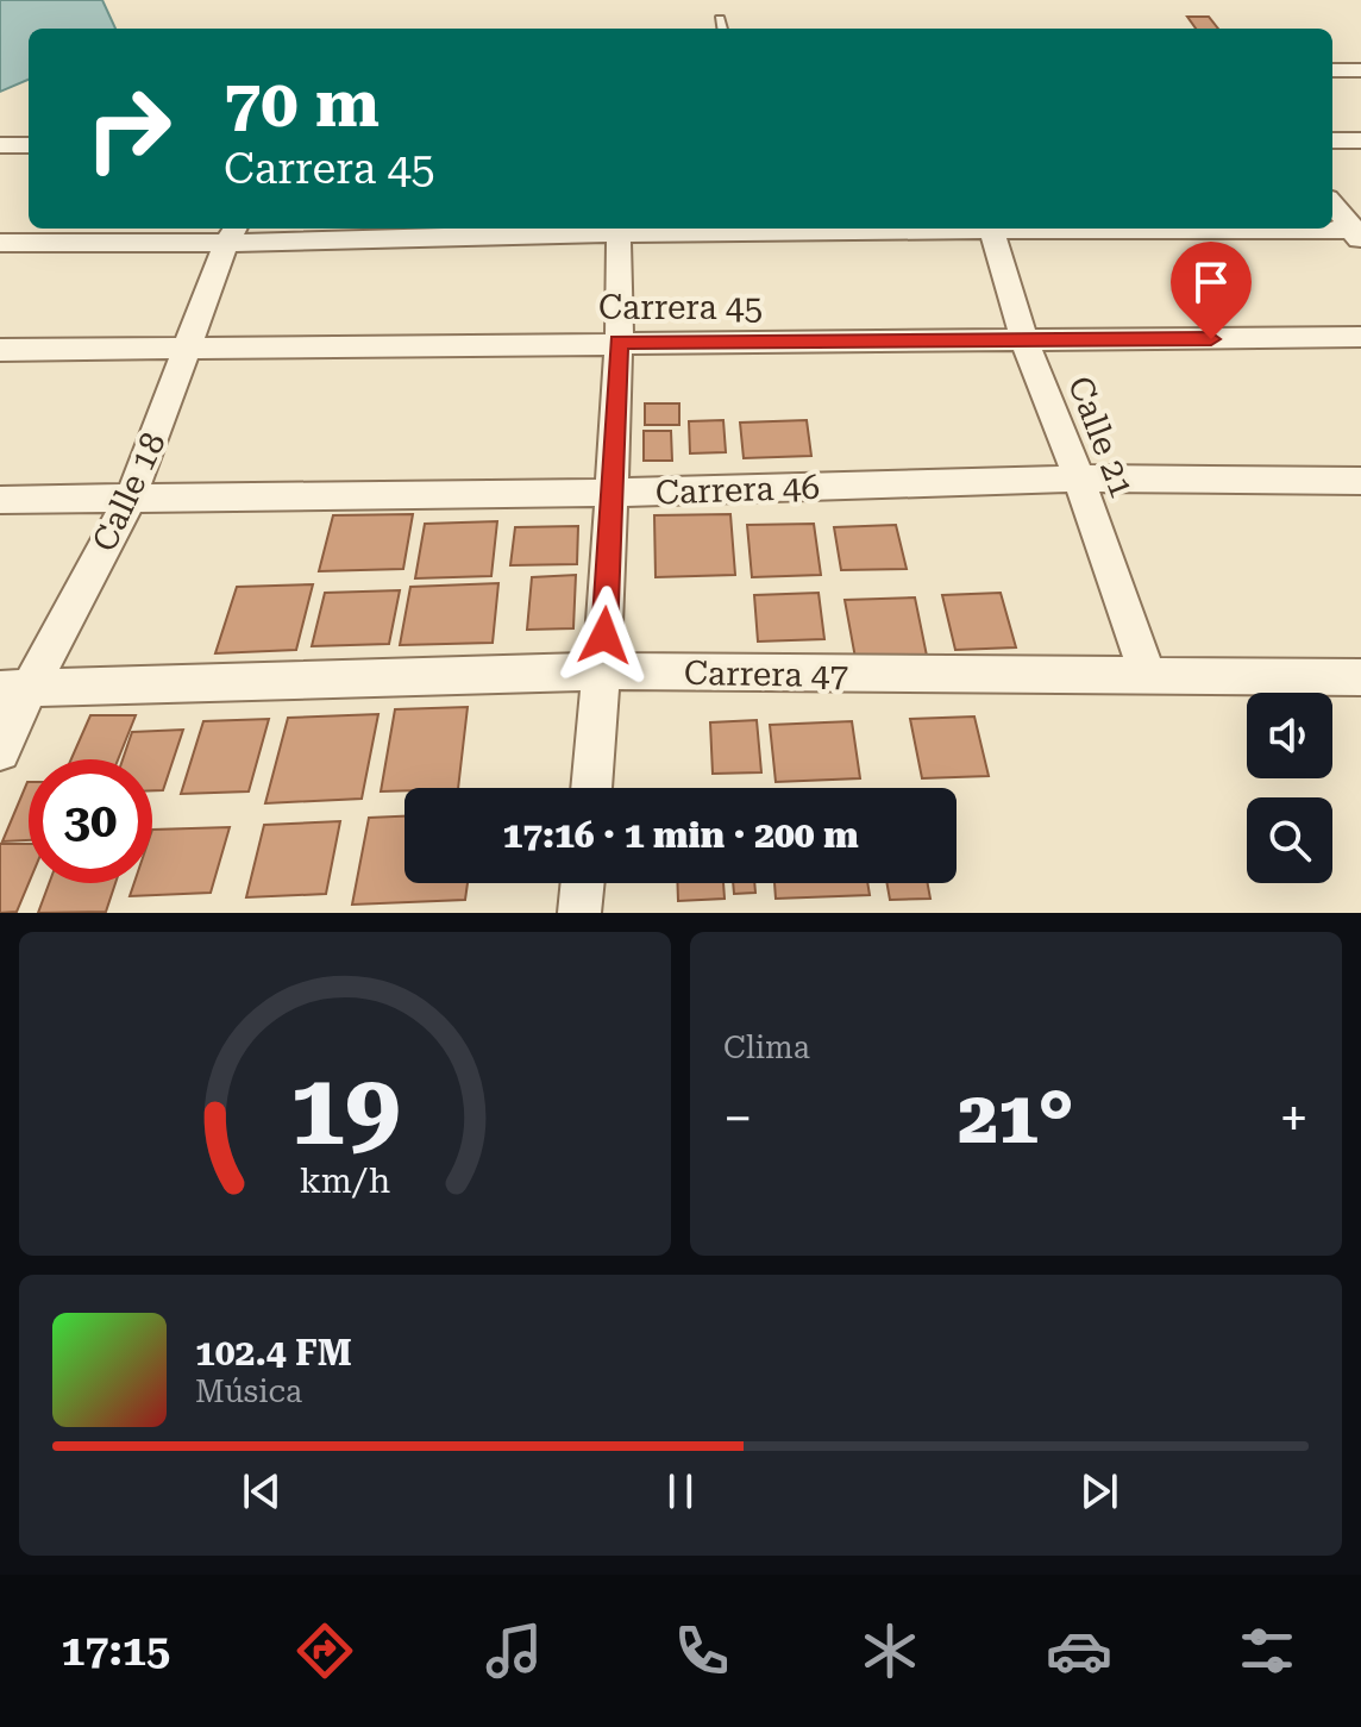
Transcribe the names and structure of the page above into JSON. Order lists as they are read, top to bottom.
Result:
{
  "streets": {
    "street": [
      "Carrera 45",
      "Calle 21",
      "Carrera 46",
      "Calle 18",
      "Carrera 47"
    ]
  },
  "crossings": [
    ["Carrera 45", "Calle 21"],
    ["Carrera 45", "Calle 18"],
    ["Calle 21", "Carrera 46"],
    ["Calle 21", "Carrera 47"],
    ["Carrera 46", "Calle 18"],
    ["Calle 18", "Carrera 47"]
  ],
  "page": {
    "turn": ["70 m", "Carrera 45"],
    "limit": "30",
    "trip": "17:16 · 1 min · 200 m",
    "tile": "Clima",
    "heat": ["−", "21°", "+"],
    "song": ["102.4 FM", "Música"],
    "tabs": "17:15",
    "gauge": ["19", "km/h"]
  }
}
